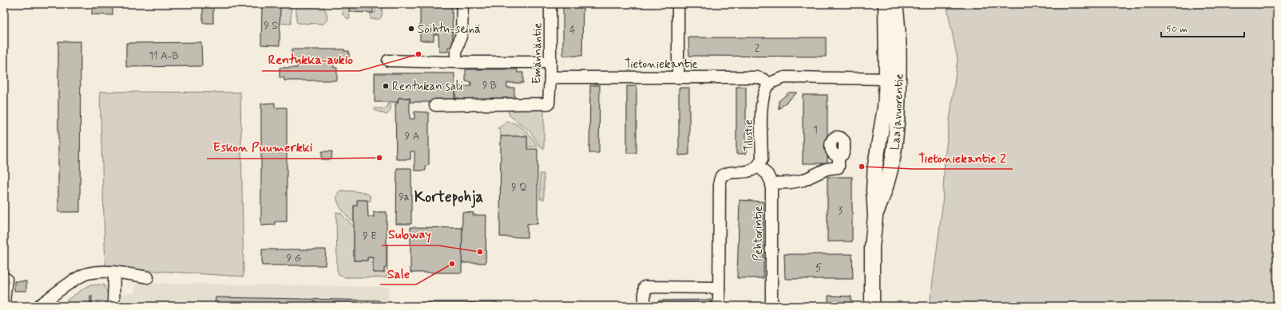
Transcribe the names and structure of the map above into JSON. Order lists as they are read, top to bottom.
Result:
{
  "streets": {
    "main road": ["Laajavuorentie"],
    "street": [
      "Emännäntie",
      "Tietoniekantie",
      "Tilustie",
      "Pehtorintie"
    ]
  },
  "crossings": [
    ["Emännäntie", "Tietoniekantie"],
    ["Tietoniekantie", "Tilustie"]
  ],
  "districts": ["Kortepohja"],
  "places": [
    "Soihtu-seinä",
    "Rentukka-aukio",
    "Rentukan sali",
    "Eskon Puumerkki",
    "Tietoniekantie 2",
    "Subway",
    "Sale"
  ],
  "house_numbers": [
    "9 S",
    "4",
    "2",
    "11 A-B",
    "9 B",
    "1",
    "9 A",
    "9 Q",
    "9a",
    "3",
    "9 E",
    "9 G",
    "5"
  ],
  "scale_bar": "50 m"
}
